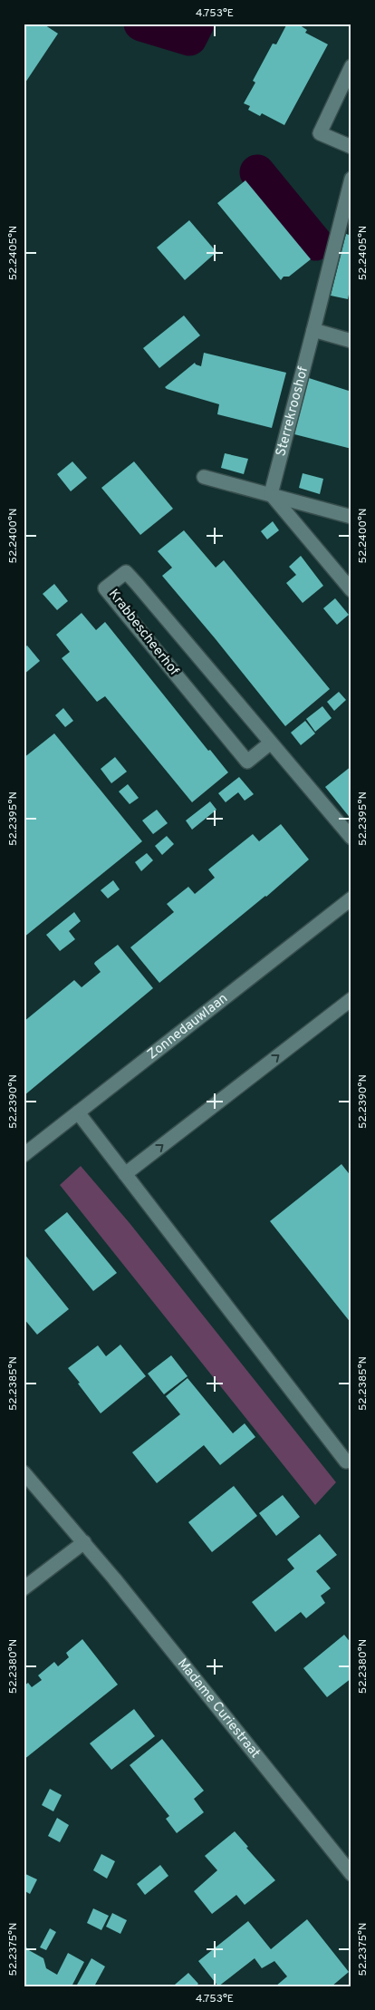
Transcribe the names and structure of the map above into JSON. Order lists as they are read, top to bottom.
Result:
{
  "streets": {
    "street": [
      "Sterrekrooshof",
      "Krabbescheerhof",
      "Zonnedauwlaan",
      "Madame Curiestraat"
    ]
  },
  "coordinates": [
    "4.753°E",
    "52.2405°N",
    "52.2400°N",
    "52.2395°N",
    "52.2390°N",
    "52.2385°N",
    "52.2380°N",
    "52.2375°N"
  ]
}
